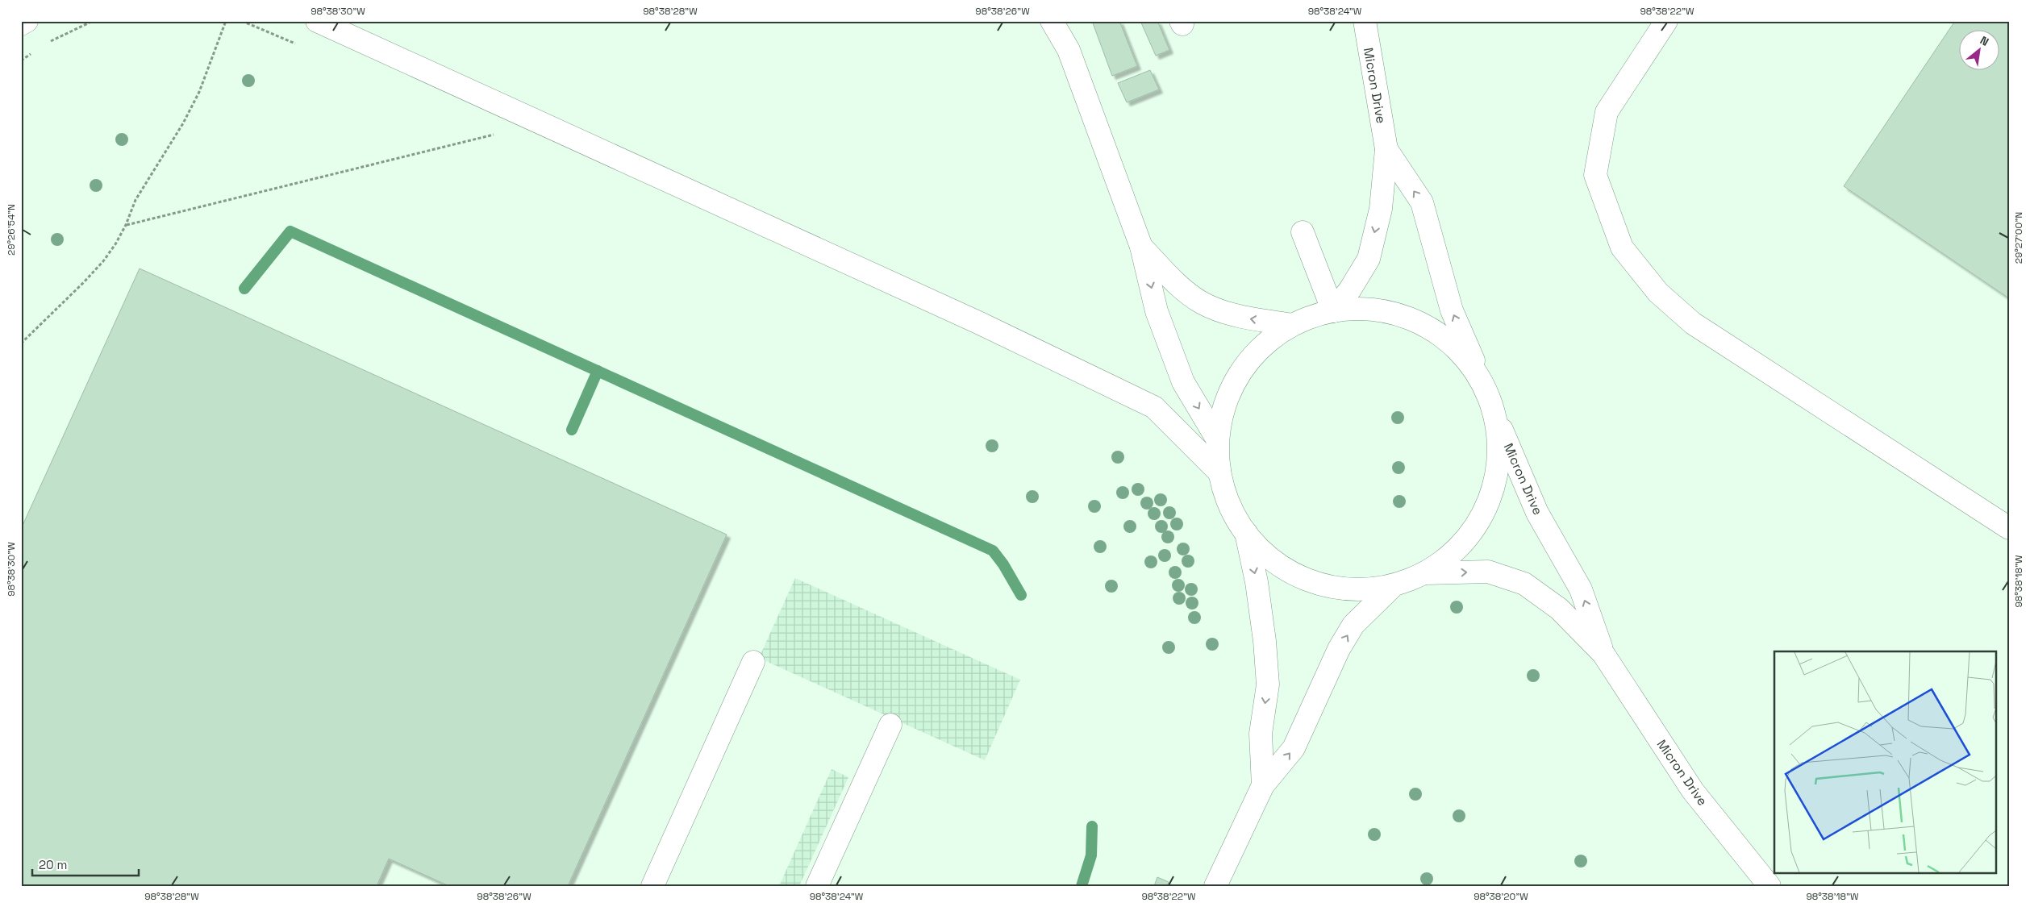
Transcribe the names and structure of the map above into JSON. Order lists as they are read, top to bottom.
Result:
{
  "streets": {
    "lane": ["Micron Drive"]
  },
  "scale_bar": "20 m",
  "north": "top right",
  "coordinates": [
    "98°38'30\"W",
    "98°38'28\"W",
    "98°38'26\"W",
    "98°38'24\"W",
    "98°38'22\"W",
    "29°26'54\"N",
    "29°27'00\"N",
    "98°38'18\"W",
    "98°38'20\"W"
  ]
}
